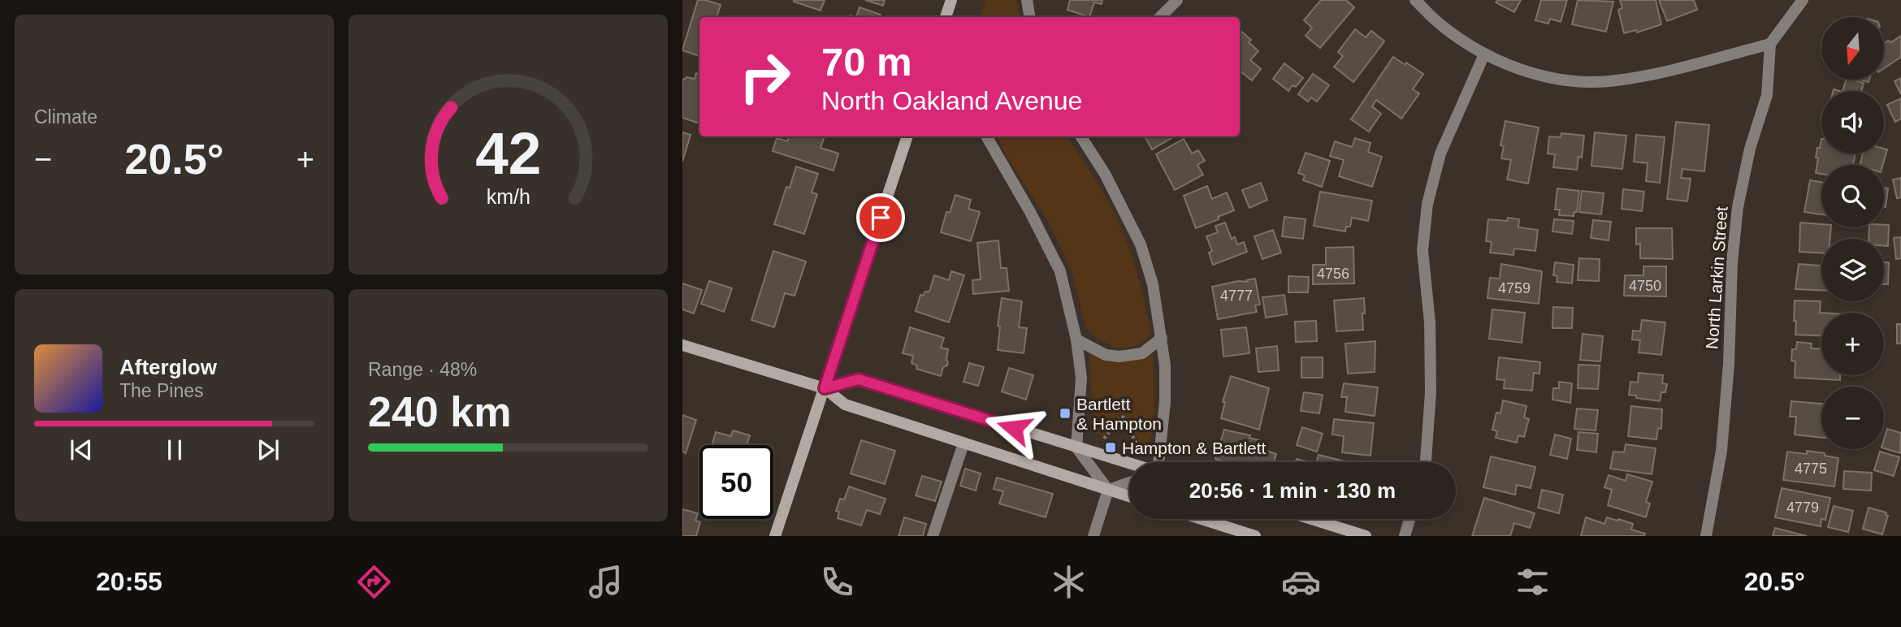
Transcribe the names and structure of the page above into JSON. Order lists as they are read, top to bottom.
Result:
{
  "streets": {
    "street": ["North Larkin Street"]
  },
  "places": {
    "transit": ["Bartlett & Hampton", "Hampton & Bartlett"]
  },
  "house_numbers": [
    "4756",
    "4750",
    "4759",
    "4777",
    "4775",
    "4779"
  ],
  "north": "bottom",
  "page": {
    "tile": [
      "Climate",
      ["Range · 48%", "240 km"]
    ],
    "map_buttons": ["+", "−"],
    "turn": ["70 m", "North Oakland Avenue"],
    "heat": ["−", "20.5°", "+"],
    "song": ["Afterglow", "The Pines"],
    "limit": "50",
    "trip": "20:56 · 1 min · 130 m",
    "tabs": ["20:55", "20.5°"],
    "gauge": ["42", "km/h"]
  }
}
